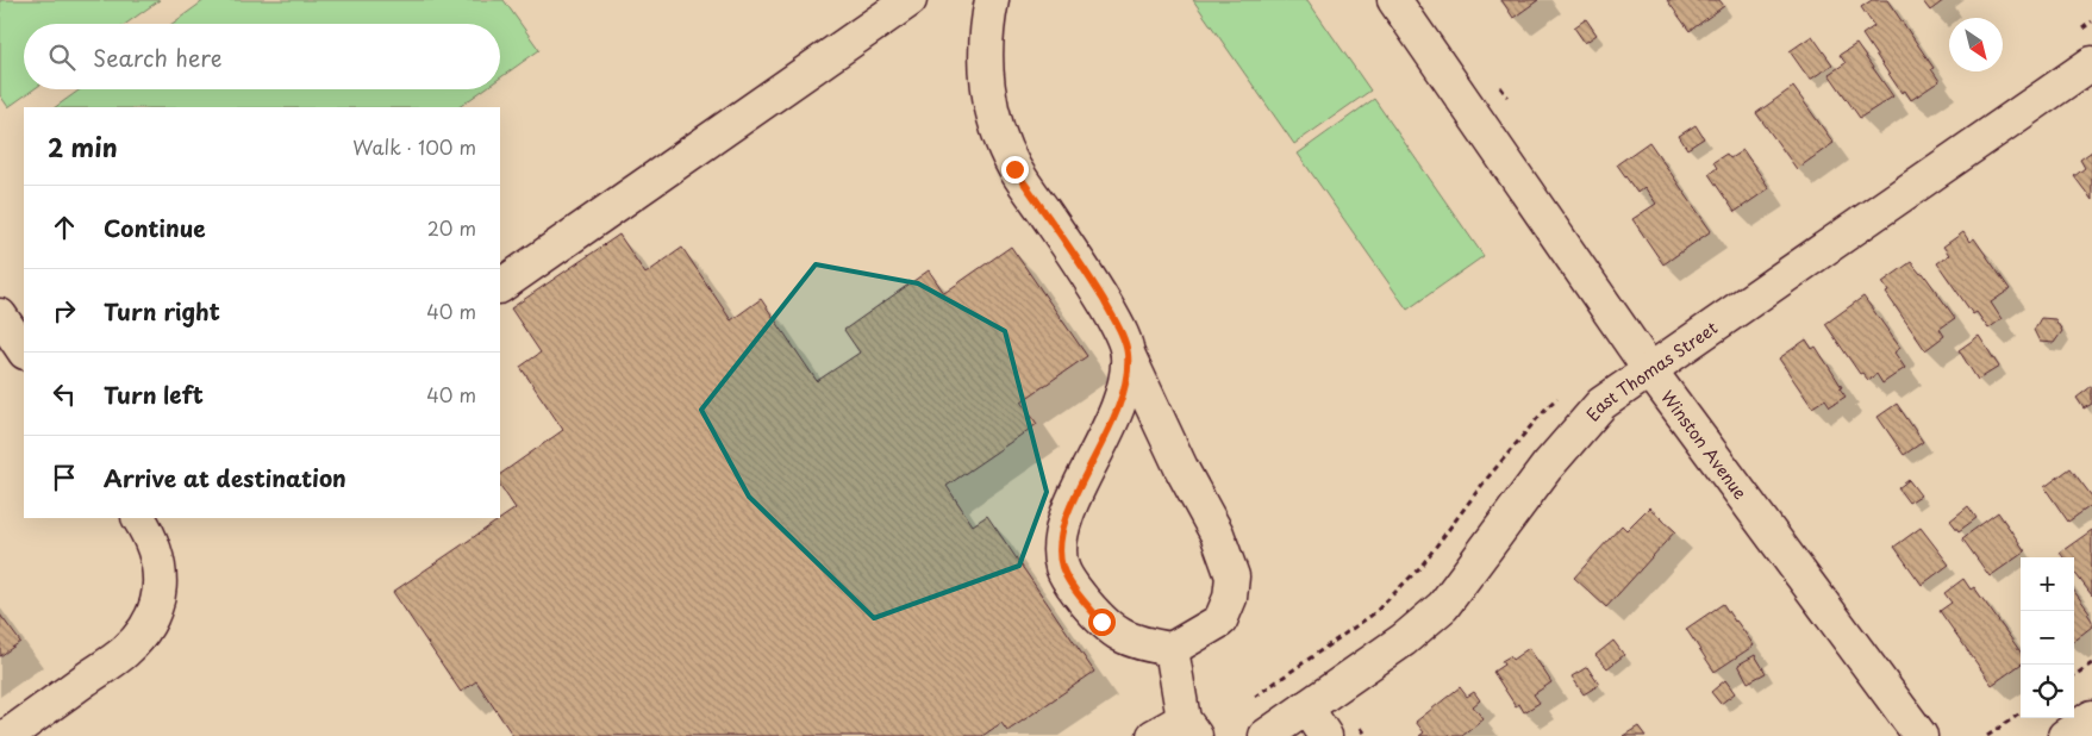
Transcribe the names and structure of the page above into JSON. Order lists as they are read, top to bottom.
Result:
{
  "streets": {
    "street": ["East Thomas Street", "Winston Avenue"]
  },
  "crossings": [
    ["East Thomas Street", "Winston Avenue"]
  ],
  "north": "bottom right",
  "page": {
    "search": "Search here",
    "heading": ["2 min", "Walk · 100 m"],
    "list": [
      ["Continue", "20 m"],
      ["Turn right", "40 m"],
      ["Turn left", "40 m"],
      "Arrive at destination"
    ],
    "map_buttons": ["+", "−"]
  }
}
